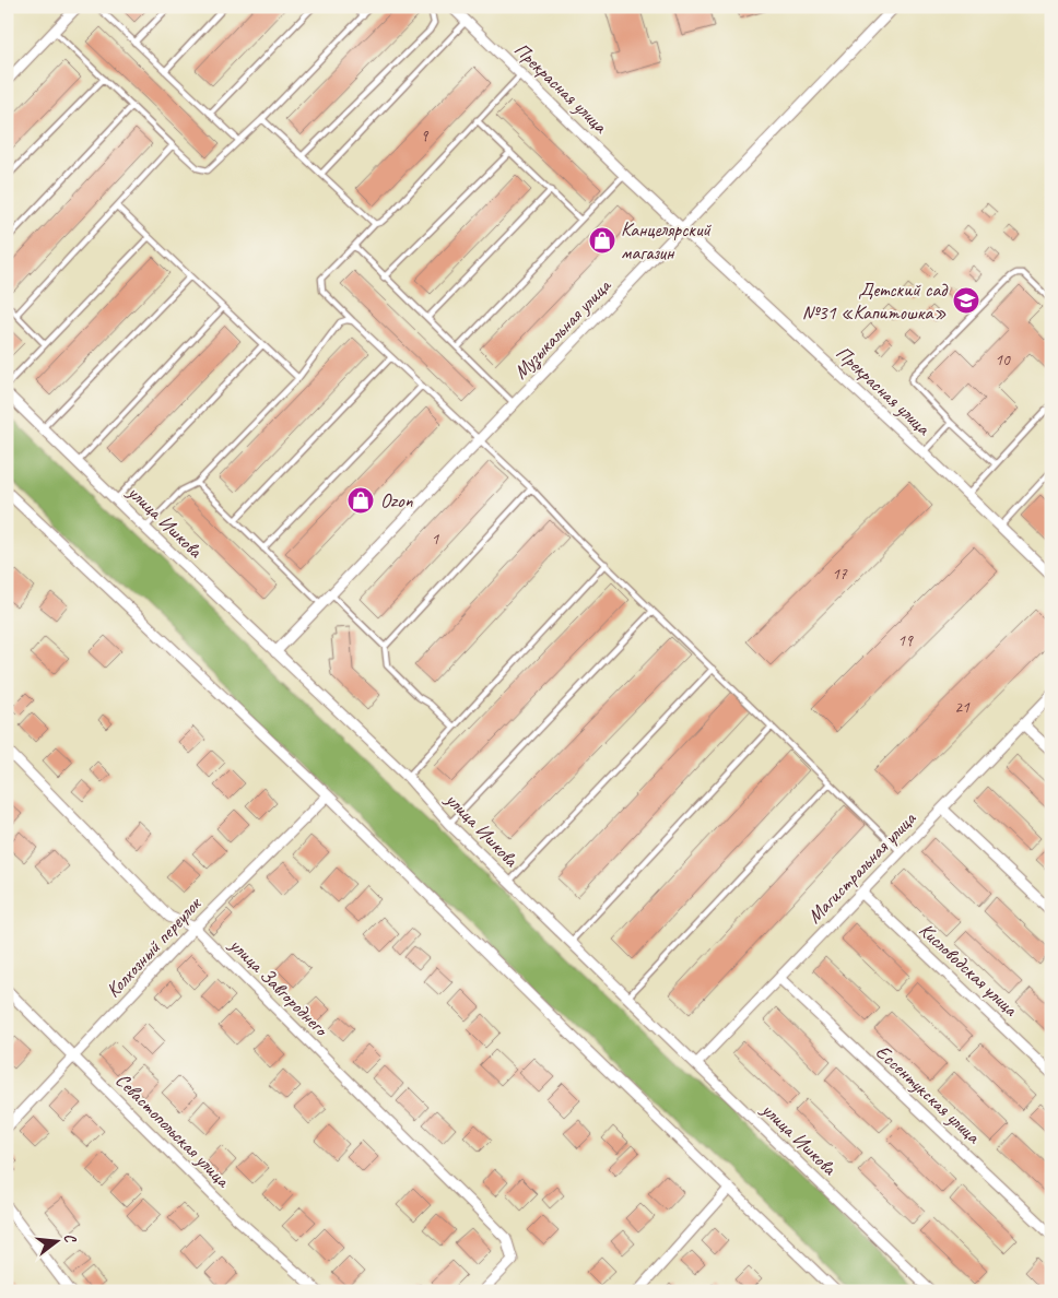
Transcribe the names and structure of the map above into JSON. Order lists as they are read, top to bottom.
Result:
{
  "streets": {
    "street": [
      "Прекрасная улица",
      "Музыкальная улица",
      "улица Ишкова",
      "Магистральная улица",
      "Колхозный переулок",
      "Кисловодская улица",
      "улица Завгороднего",
      "Ессентукская улица",
      "Севастопольская улица"
    ]
  },
  "crossings": [
    ["Прекрасная улица", "Музыкальная улица"],
    ["Музыкальная улица", "улица Ишкова"],
    ["улица Ишкова", "Магистральная улица"],
    ["Магистральная улица", "Кисловодская улица"],
    ["Магистральная улица", "Ессентукская улица"],
    ["Колхозный переулок", "улица Завгороднего"],
    ["Колхозный переулок", "Севастопольская улица"]
  ],
  "places": {
    "shop": ["Канцелярский магазин", "Ozon"],
    "school or university": ["Детский сад №31 «Капитошка»"]
  },
  "house_numbers": [
    "9",
    "10",
    "1",
    "17",
    "19",
    "21"
  ],
  "north": "right"
}
